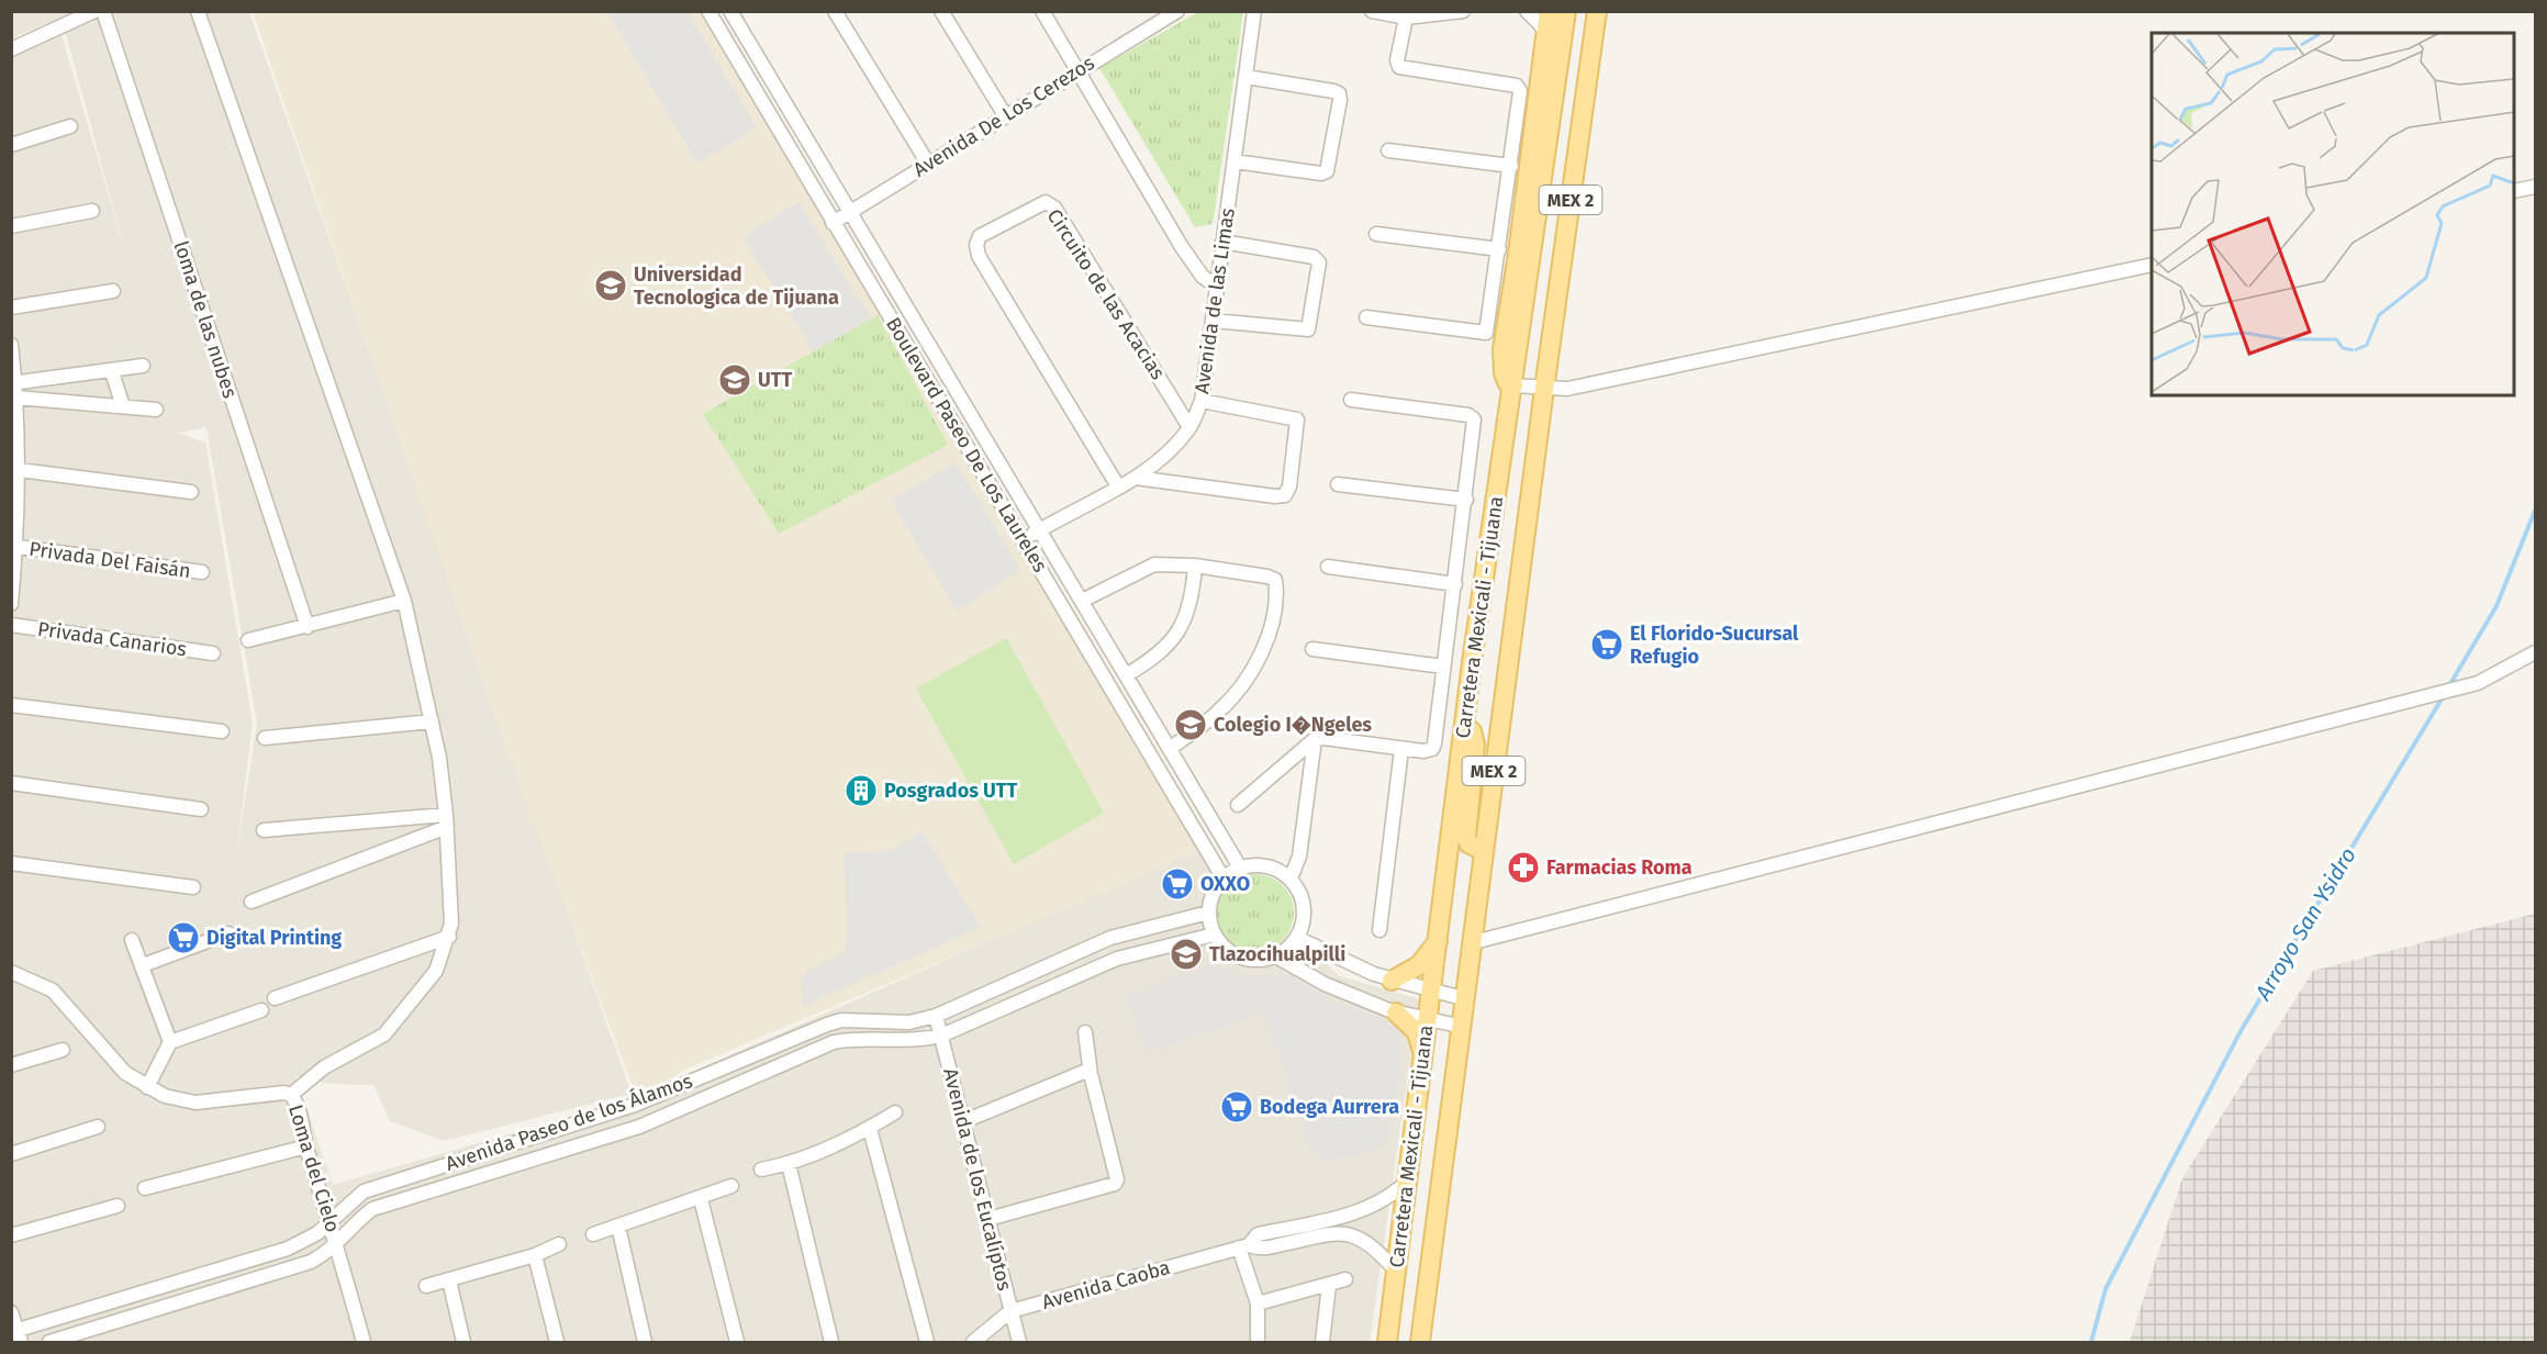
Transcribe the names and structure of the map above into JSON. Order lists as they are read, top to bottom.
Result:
{
  "streets": {
    "main road": ["MEX 2", "Carretera Mexicali - Tijuana"],
    "street": [
      "Avenida De Los Cerezos",
      "Circuito de las Acacias",
      "Avenida de las Limas",
      "loma de las nubes",
      "Boulevard Paseo De Los Laureles",
      "Privada Del Faisán",
      "Privada Canarios",
      "Avenida Paseo de los Álamos",
      "Loma del Cielo",
      "Avenida de los Eucalíptos",
      "Avenida Caoba"
    ]
  },
  "crossings": [
    ["Avenida De Los Cerezos", "Boulevard Paseo De Los Laureles"],
    ["Circuito de las Acacias", "Avenida de las Limas"],
    ["Avenida de las Limas", "Boulevard Paseo De Los Laureles"],
    ["Boulevard Paseo De Los Laureles", "Avenida Paseo de los Álamos"],
    ["Avenida Paseo de los Álamos", "Loma del Cielo"],
    ["Avenida Paseo de los Álamos", "Avenida de los Eucalíptos"],
    ["Avenida de los Eucalíptos", "Avenida Caoba"]
  ],
  "water": ["Arroyo San Ysidro"],
  "places": {
    "school or university": [
      "Universidad Tecnologica de Tijuana",
      "UTT",
      "Colegio I�Ngeles",
      "Tlazocihualpilli"
    ],
    "supermarket": [
      "El Florido-Sucursal Refugio",
      "OXXO",
      "Digital Printing",
      "Bodega Aurrera"
    ],
    "building": ["Posgrados UTT"],
    "pharmacy": ["Farmacias Roma"]
  }
}
